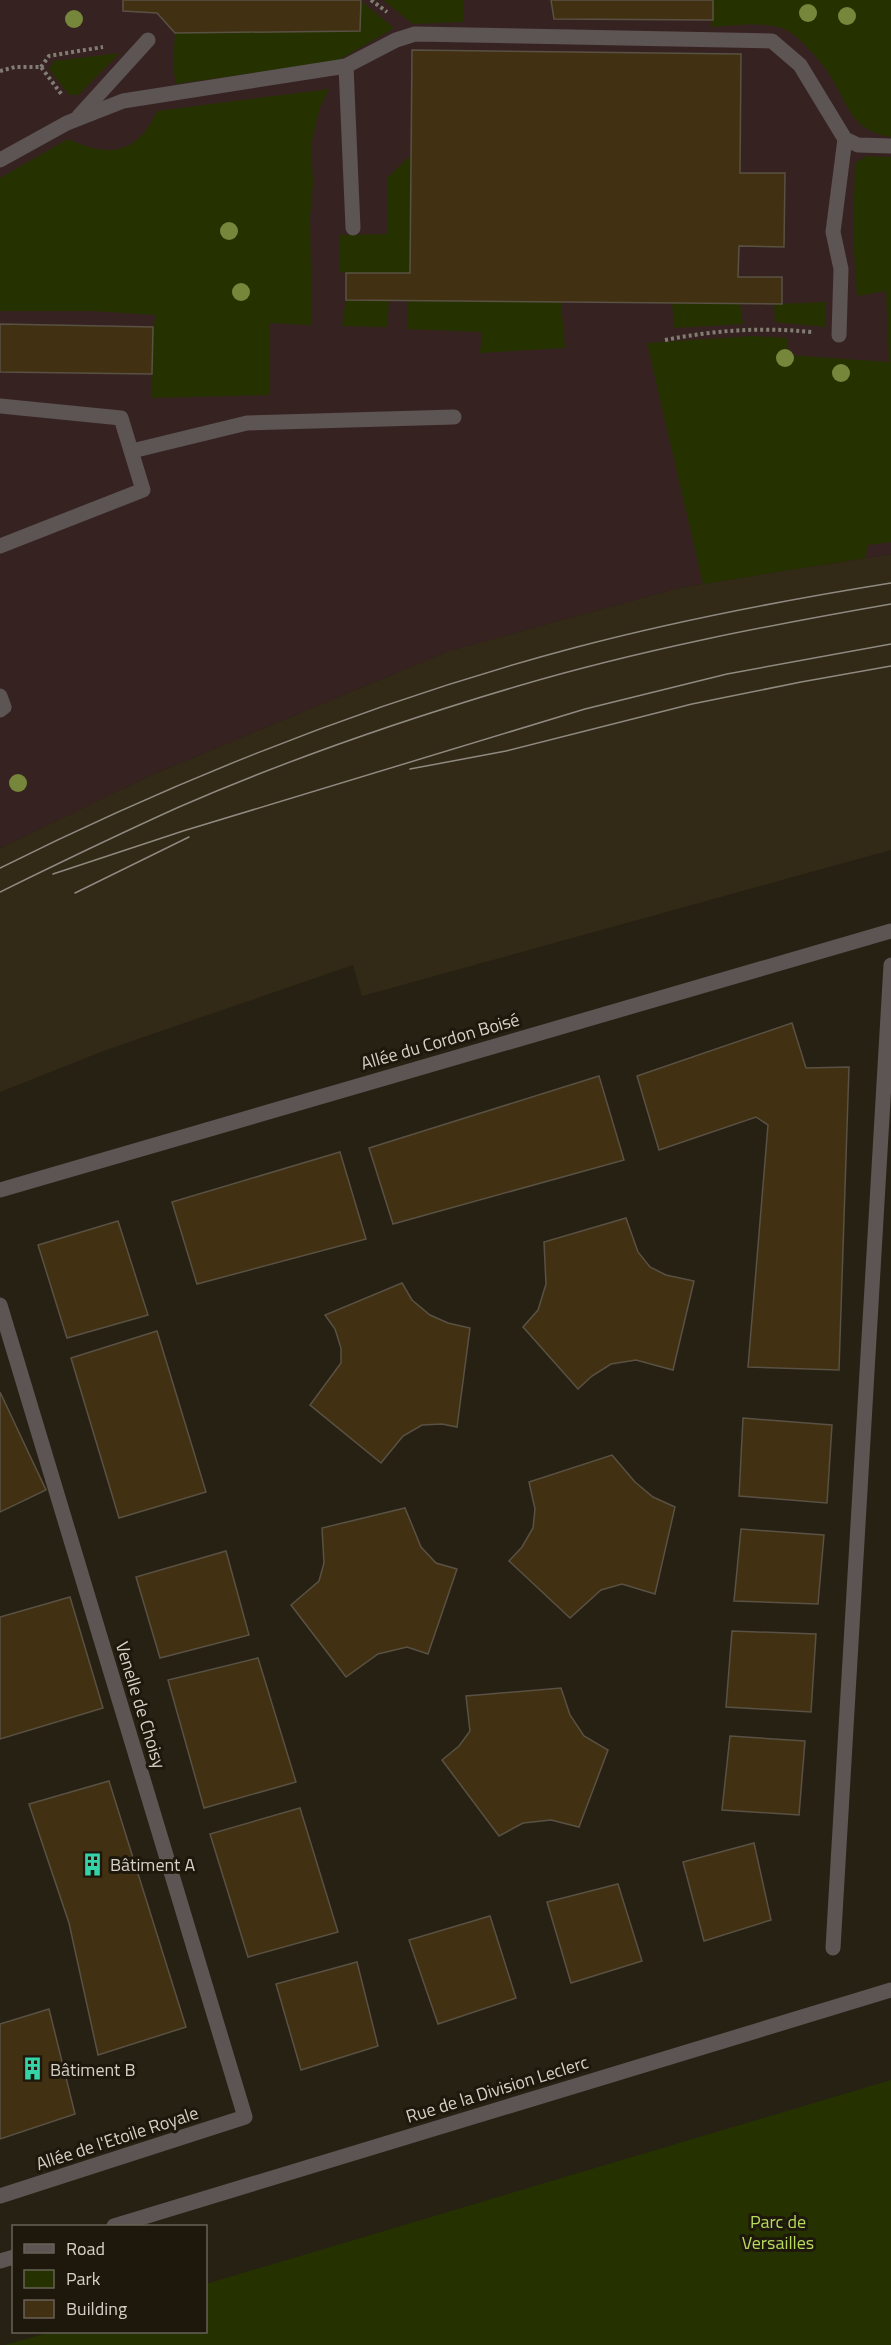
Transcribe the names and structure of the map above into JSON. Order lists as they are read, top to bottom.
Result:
{
  "streets": {
    "street": [
      "Allée du Cordon Boisé",
      "Venelle de Choisy",
      "Rue de la Division Leclerc",
      "Allée de l'Etoile Royale"
    ]
  },
  "crossings": [
    ["Venelle de Choisy", "Allée de l'Etoile Royale"]
  ],
  "parks": ["Parc de Versailles"],
  "places": {
    "building": ["Bâtiment A", "Bâtiment B"]
  },
  "legend": ["Road", "Park", "Building"]
}
